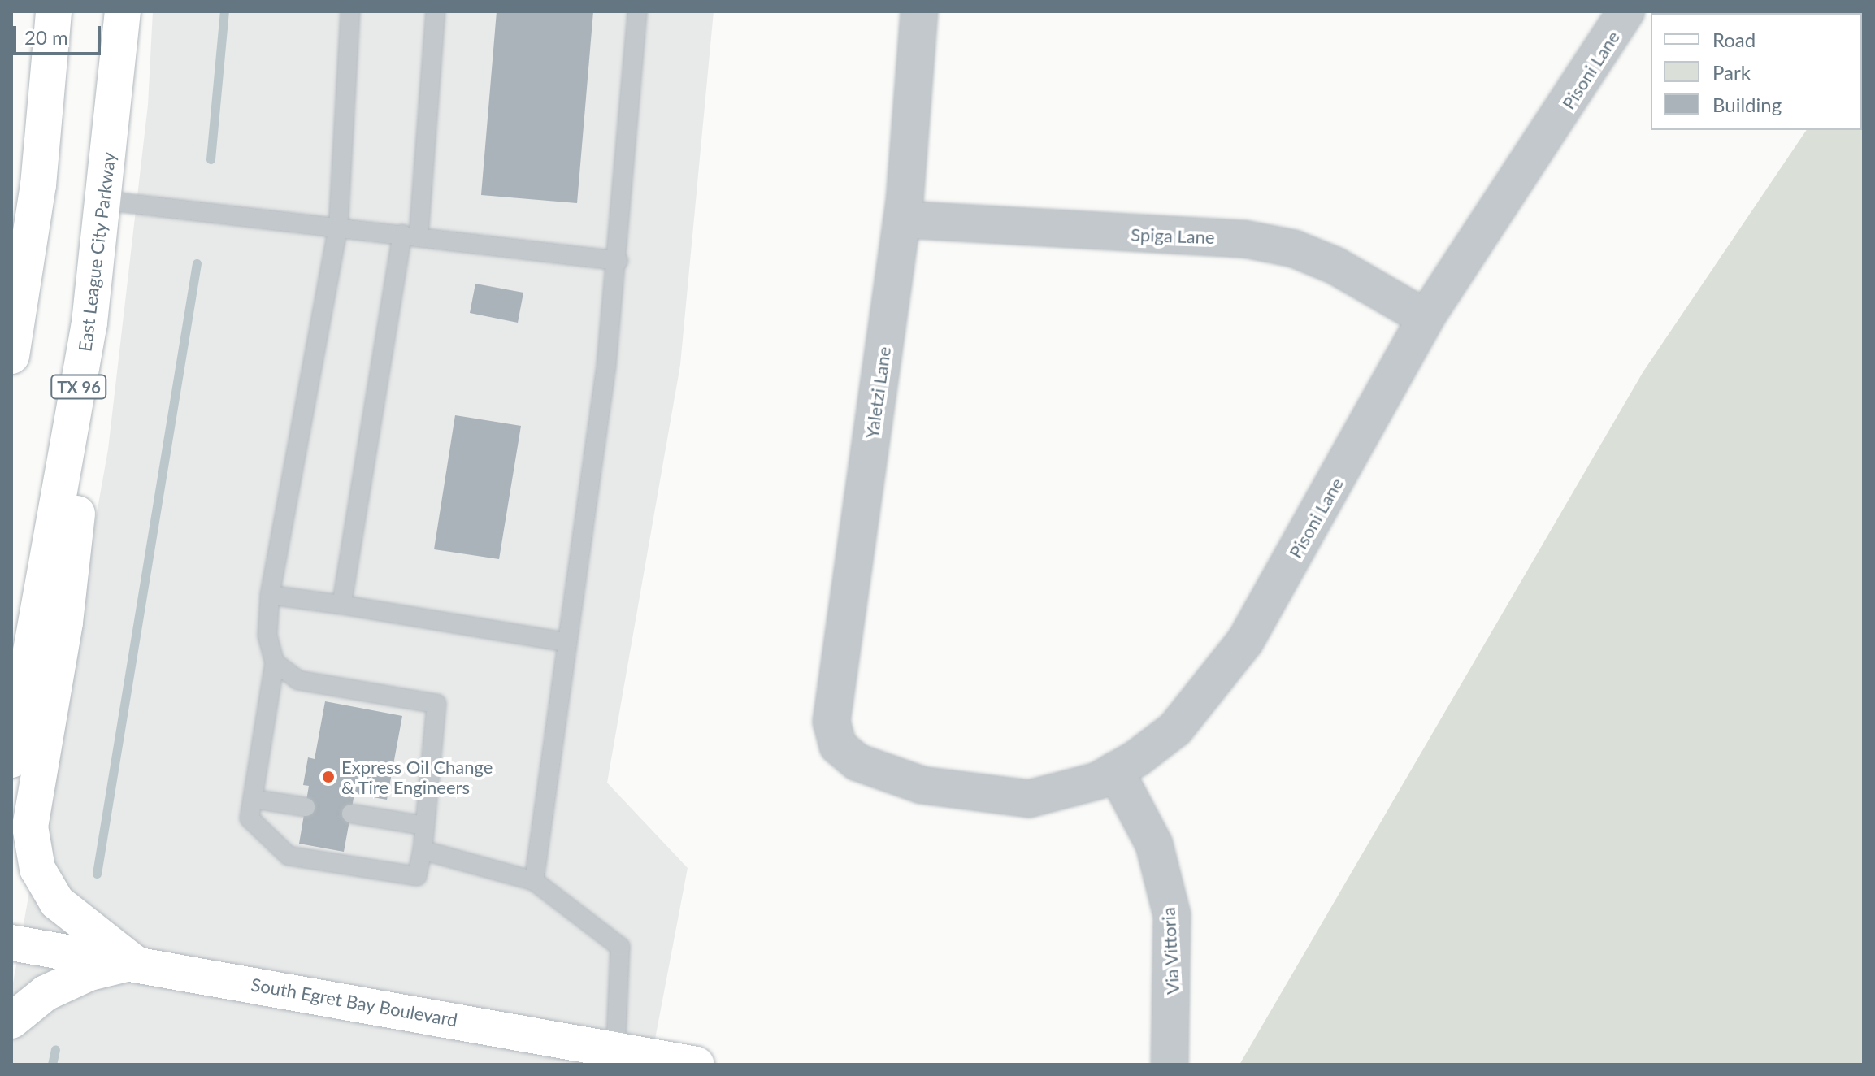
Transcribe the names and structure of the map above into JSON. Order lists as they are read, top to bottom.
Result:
{
  "streets": {
    "main road": ["East League City Parkway", "TX 96", "South Egret Bay Boulevard"],
    "street": [
      "Pisoni Lane",
      "Spiga Lane",
      "Yaletzi Lane",
      "Via Vittoria"
    ]
  },
  "crossings": [
    ["Pisoni Lane", "Spiga Lane"],
    ["Pisoni Lane", "Yaletzi Lane"],
    ["Pisoni Lane", "Via Vittoria"],
    ["Spiga Lane", "Yaletzi Lane"]
  ],
  "places": ["Express Oil Change & Tire Engineers"],
  "legend": ["Road", "Park", "Building"],
  "scale_bar": "20 m"
}
